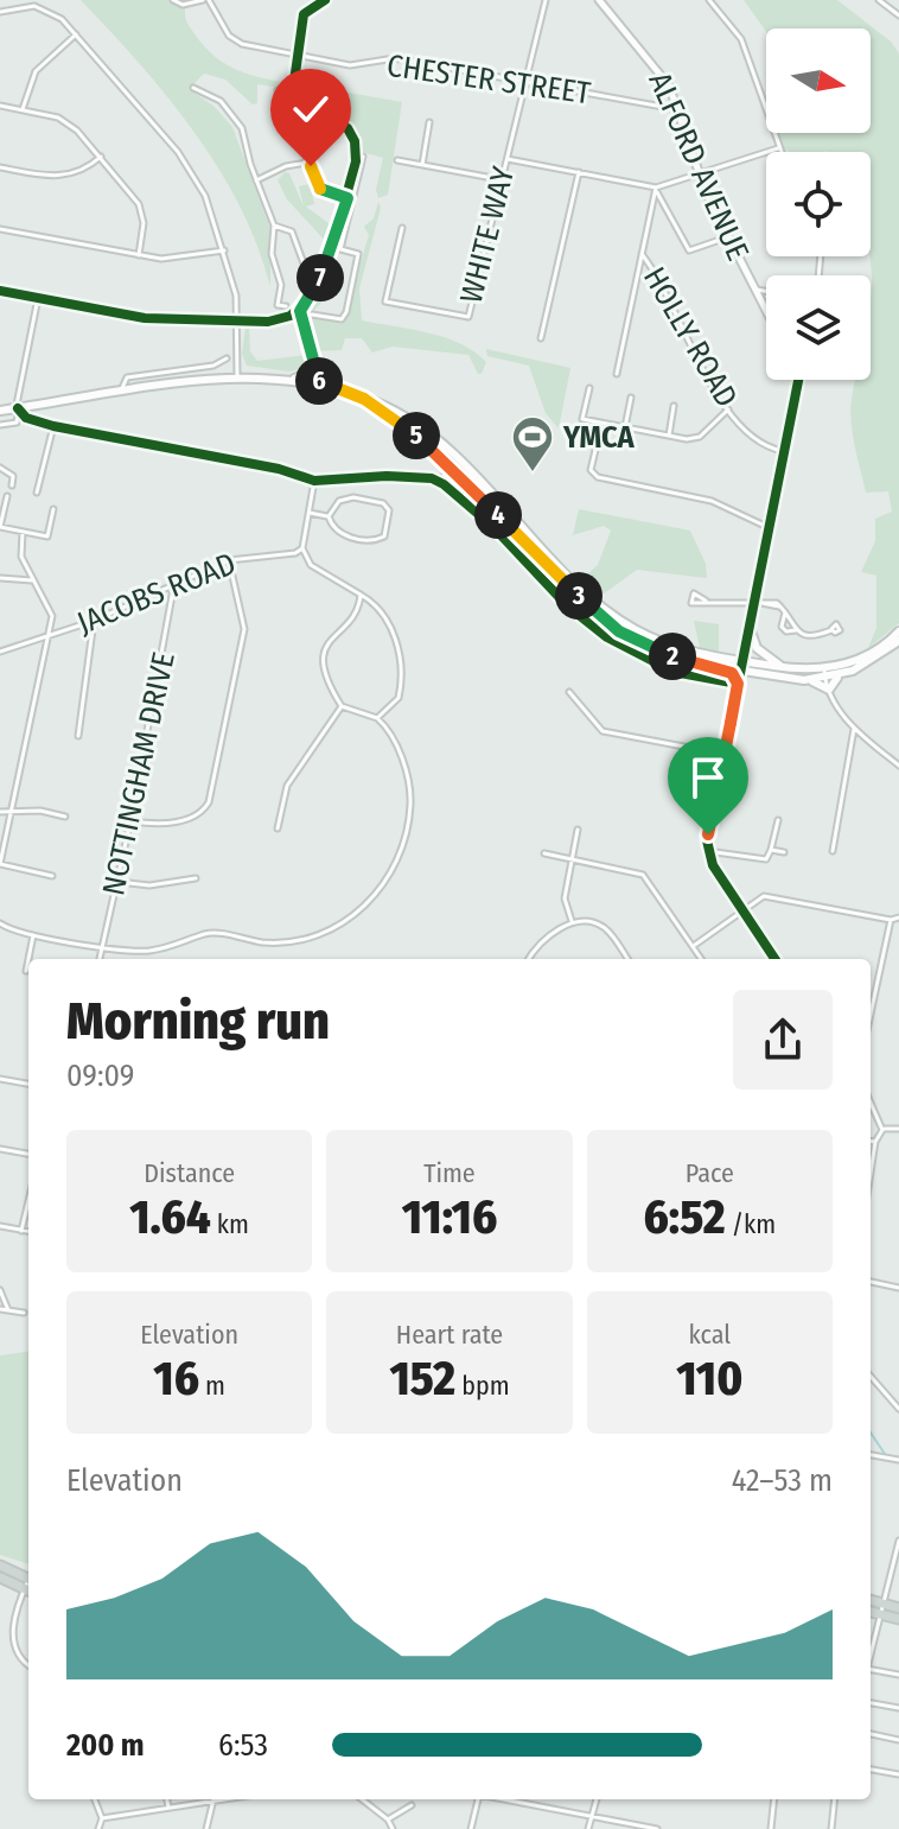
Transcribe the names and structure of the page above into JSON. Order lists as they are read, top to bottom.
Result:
{
  "streets": {
    "street": [
      "CHESTER STREET",
      "ALFORD AVENUE",
      "WHITE WAY",
      "HOLLY ROAD",
      "JACOBS ROAD",
      "NOTTINGHAM DRIVE"
    ]
  },
  "crossings": [
    ["CHESTER STREET", "ALFORD AVENUE"],
    ["CHESTER STREET", "WHITE WAY"],
    ["JACOBS ROAD", "NOTTINGHAM DRIVE"]
  ],
  "places": {
    "sports": ["YMCA"]
  },
  "north": "right",
  "page": {
    "pins": [
      "7",
      "6",
      "5",
      "4",
      "3",
      "2"
    ],
    "heading": ["Morning run", "09:09"],
    "stats": [
      ["Distance", "1.64 km"],
      ["Time", "11:16"],
      ["Pace", "6:52 /km"],
      ["Elevation", "16 m"],
      ["Heart rate", "152 bpm"],
      ["kcal", "110"]
    ],
    "chart": ["Elevation", "42–53 m"],
    "list": [
      {
        "name": "200 m",
        "note": "6:53"
      }
    ]
  }
}
